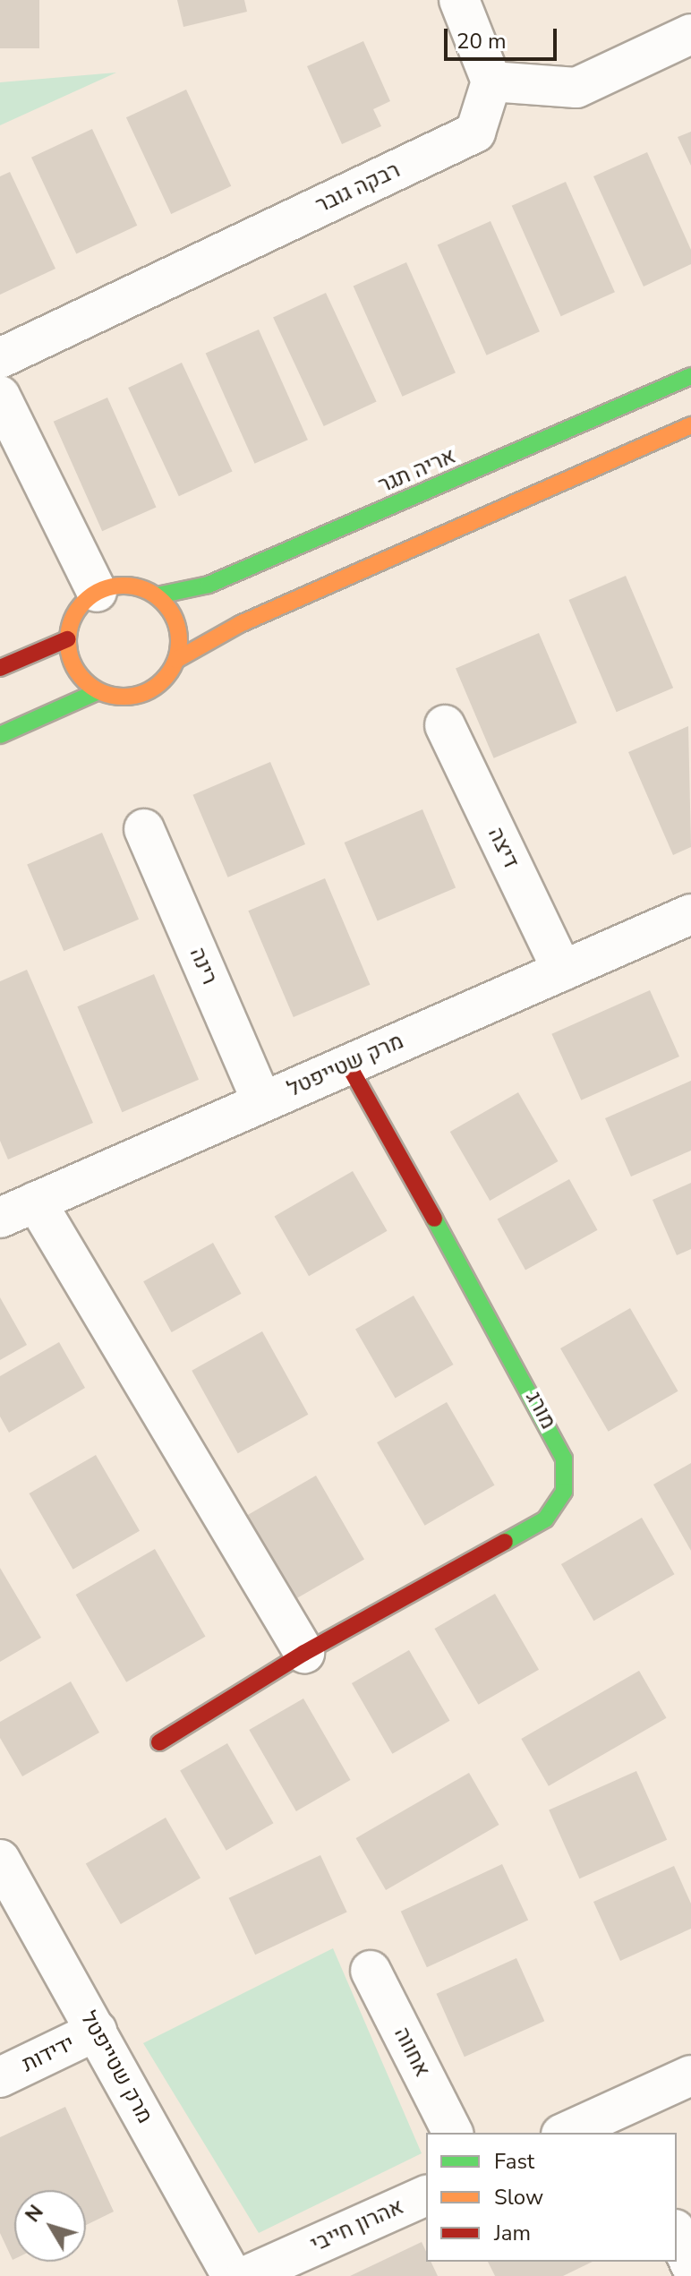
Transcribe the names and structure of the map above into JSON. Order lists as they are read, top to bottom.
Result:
{
  "streets": {
    "street": [
      "רבקה גובר",
      "אריה תגר",
      "דיצה",
      "רינה",
      "מרק שטייפטל",
      "מורג",
      "אחווה",
      "ידידות",
      "אהרון חייבי"
    ]
  },
  "crossings": [
    ["דיצה", "מרק שטייפטל"],
    ["רינה", "מרק שטייפטל"],
    ["מרק שטייפטל", "מורג"],
    ["מרק שטייפטל", "ידידות"]
  ],
  "legend": ["Fast", "Slow", "Jam"],
  "scale_bar": "20 m",
  "north": "top left"
}
